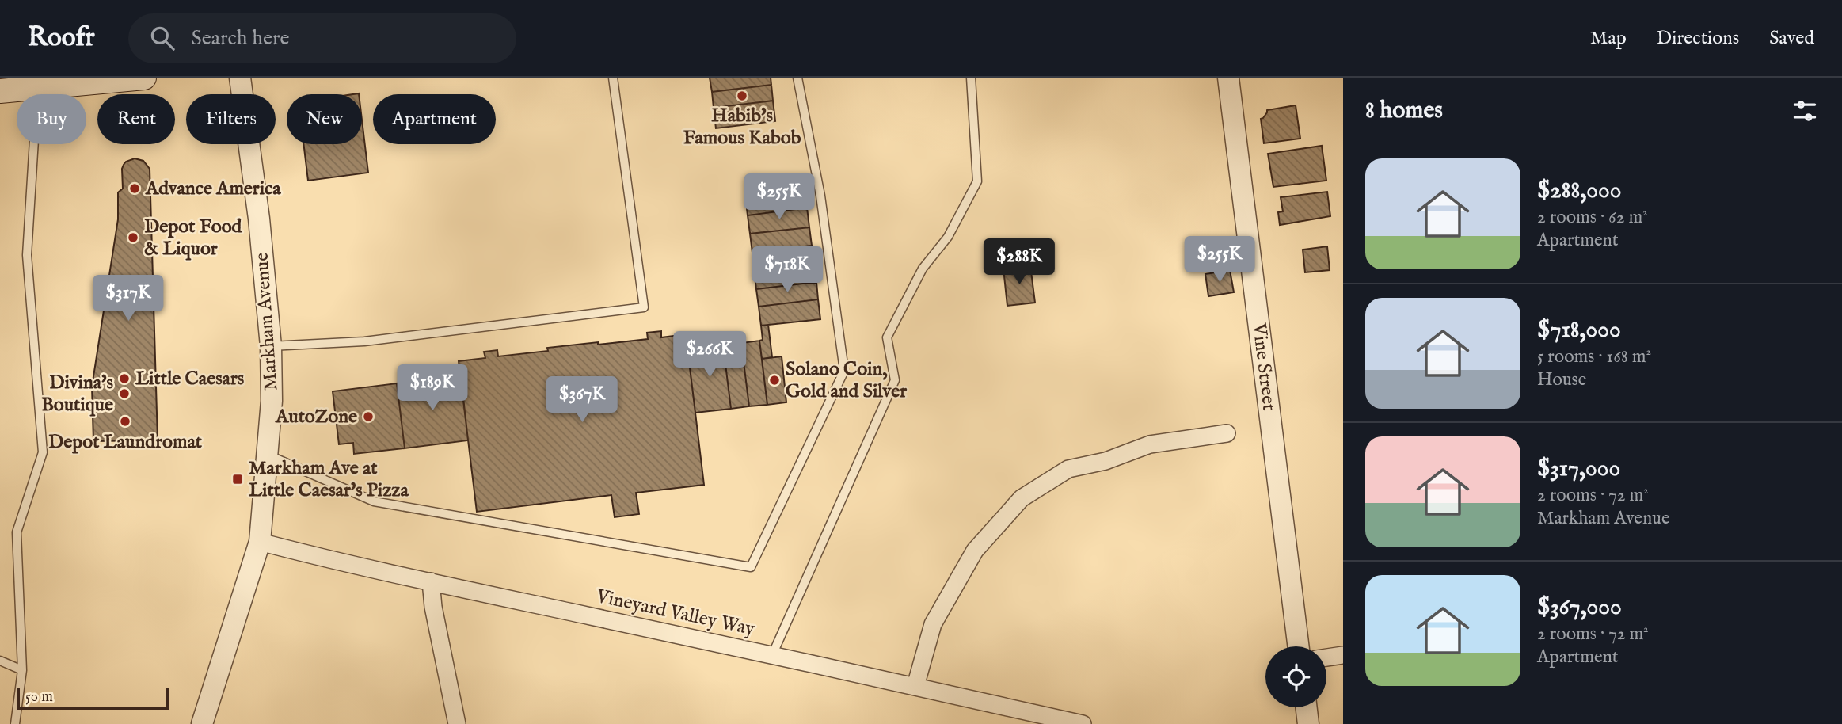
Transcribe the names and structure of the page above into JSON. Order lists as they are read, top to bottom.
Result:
{
  "streets": {
    "street": ["Markham Avenue", "Vine Street", "Vineyard Valley Way"]
  },
  "crossings": [
    ["Markham Avenue", "Vineyard Valley Way"]
  ],
  "places": {
    "other": [
      "Habib's Famous Kabob",
      "Advance America",
      "Depot Food & Liquor",
      "Little Caesars",
      "Solano Coin, Gold and Silver",
      "Divina's Boutique",
      "AutoZone",
      "Depot Laundromat"
    ],
    "transit": ["Markham Ave at Little Caesar's Pizza"]
  },
  "scale_bar": "50 m",
  "page": {
    "header": "Roofr",
    "search": "Search here",
    "nav": ["Map", "Directions", "Saved"],
    "heading": "8 homes",
    "chip": [
      "Buy",
      "Rent",
      "Filters",
      "New",
      "Apartment"
    ],
    "list": [
      {
        "name": "$288,000",
        "note": "2 rooms · 62 m² · Apartment"
      },
      {
        "name": "$718,000",
        "note": "5 rooms · 168 m² · House"
      },
      {
        "name": "$317,000",
        "note": "2 rooms · 72 m² · Markham Avenue"
      },
      {
        "name": "$367,000",
        "note": "2 rooms · 72 m² · Apartment"
      }
    ],
    "price": [
      "$255K",
      "$255K",
      "$288K",
      "$718K",
      "$317K",
      "$266K",
      "$189K",
      "$367K"
    ],
    "scale": "50 m"
  }
}
